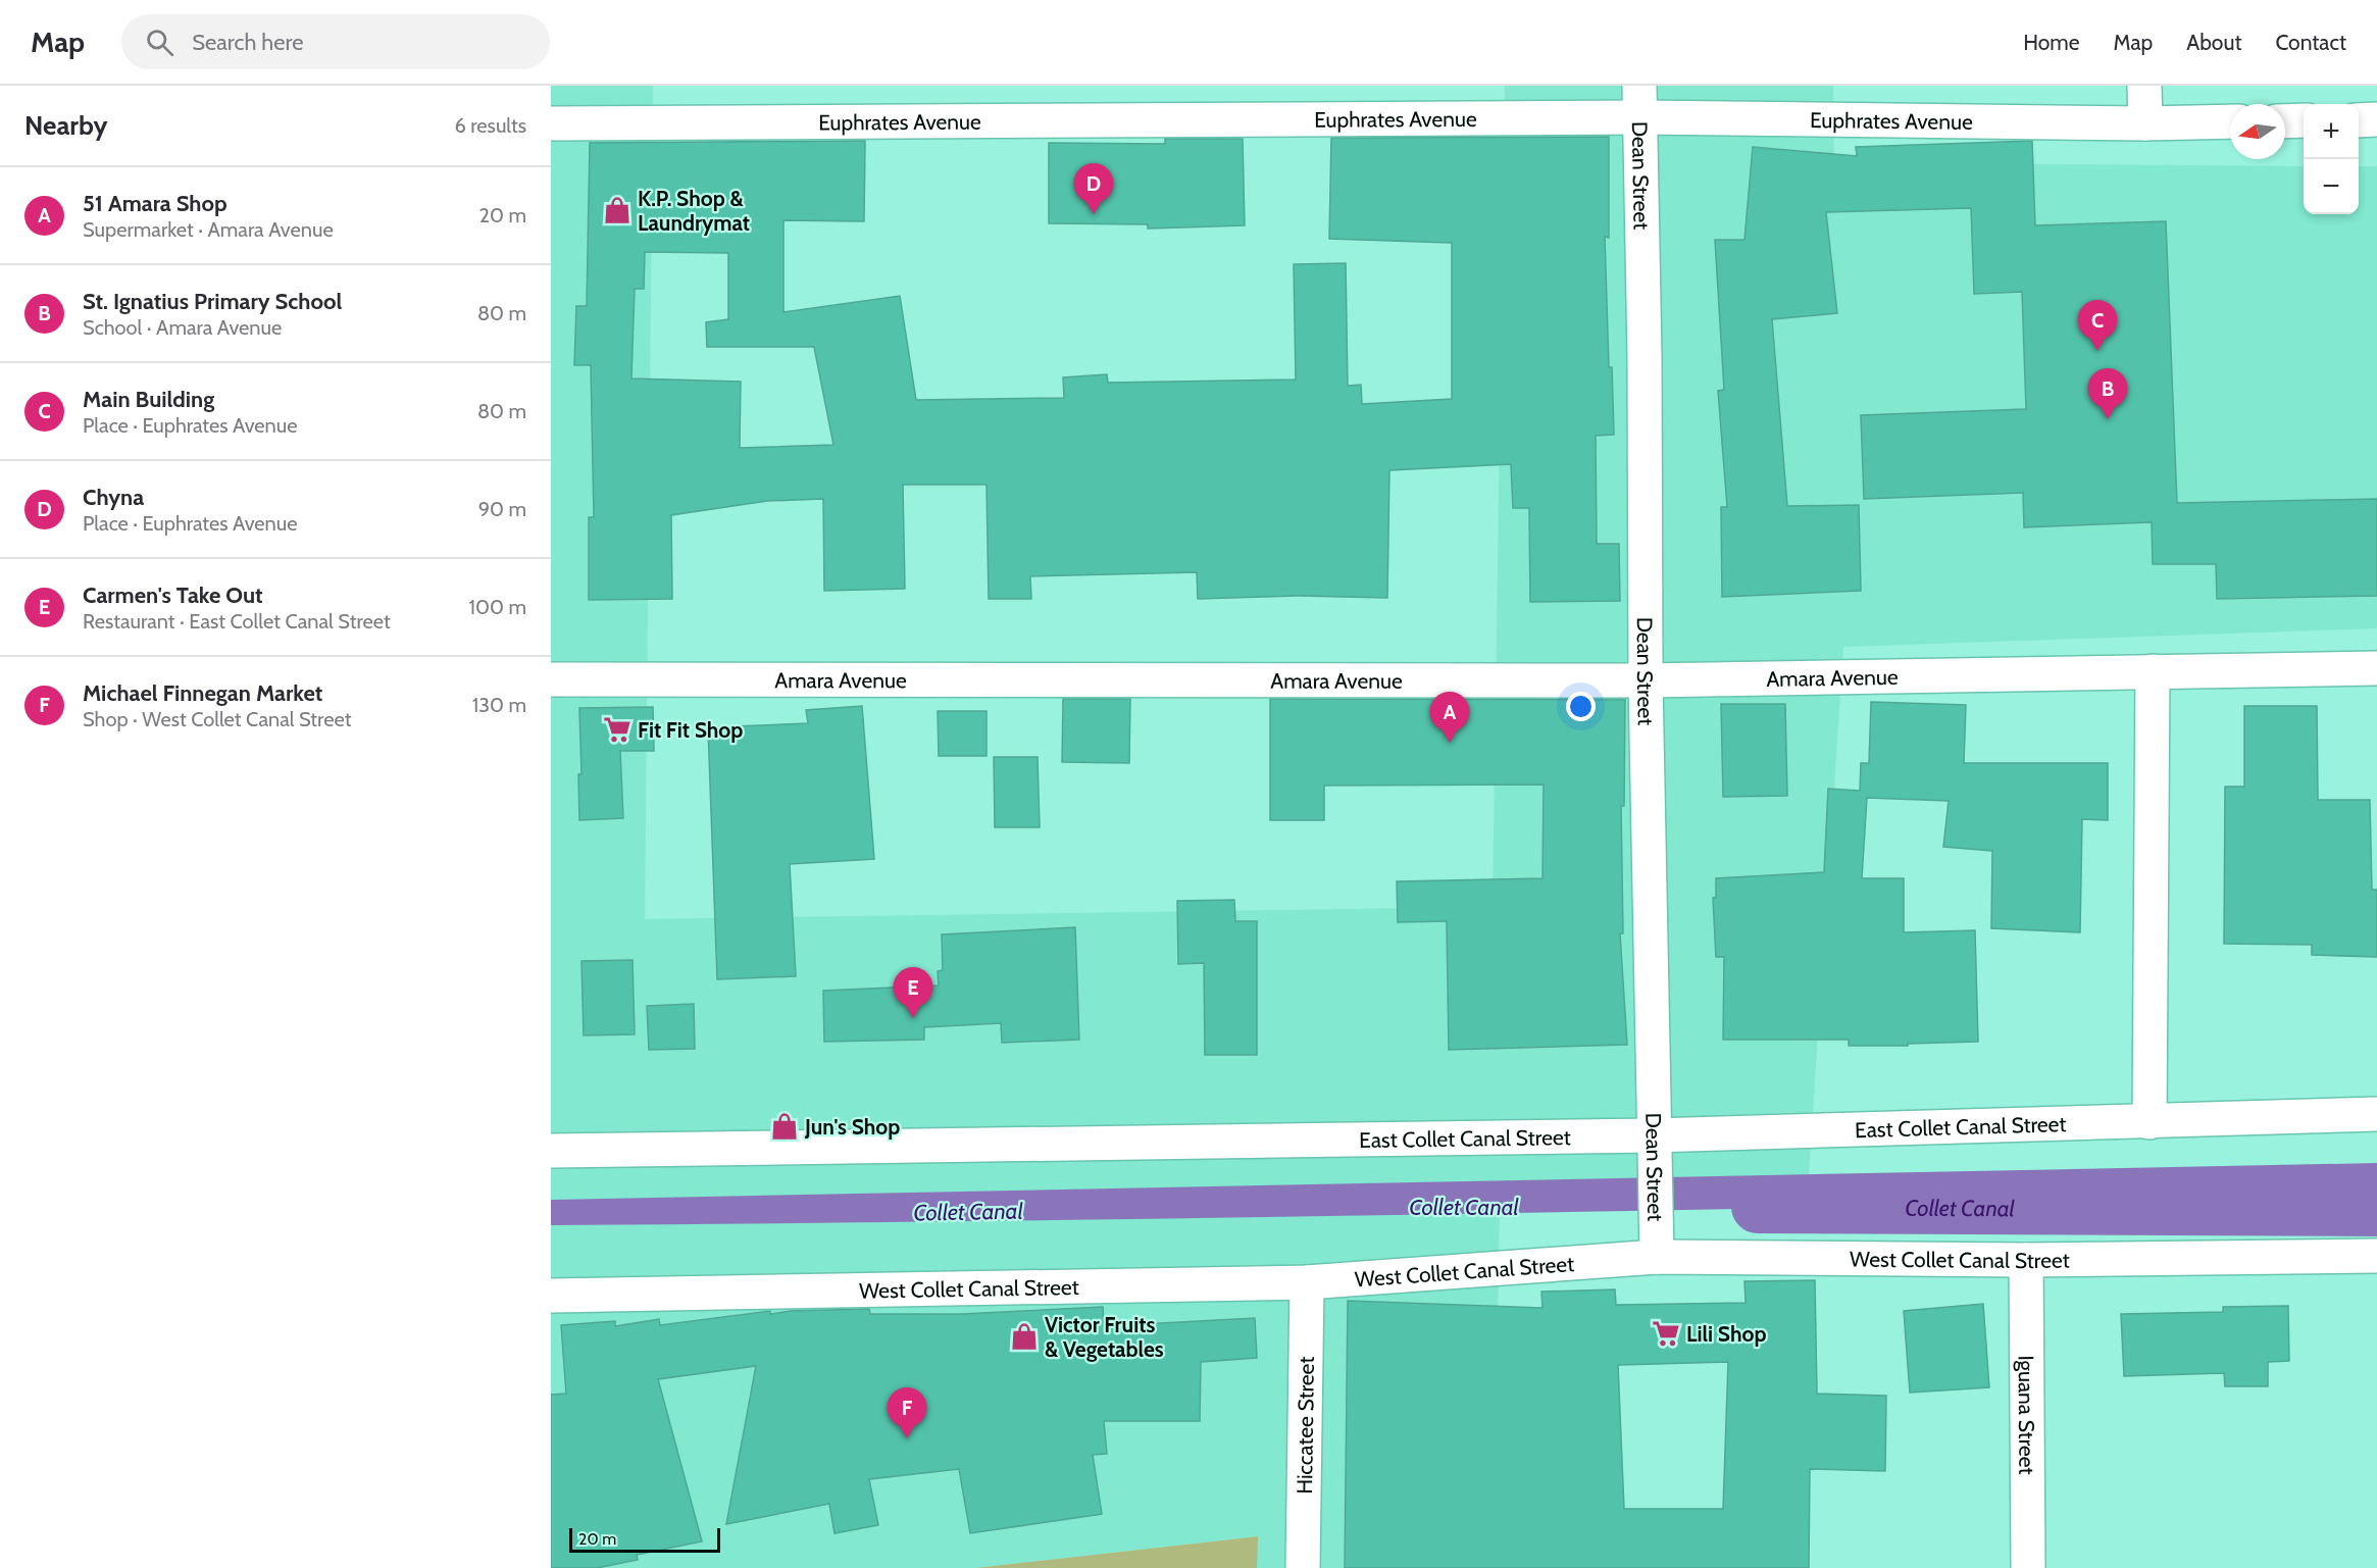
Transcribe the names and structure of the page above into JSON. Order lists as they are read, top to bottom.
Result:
{
  "streets": {
    "street": [
      "Euphrates Avenue",
      "Dean Street",
      "Amara Avenue",
      "East Collet Canal Street",
      "West Collet Canal Street",
      "Iguana Street",
      "Hiccatee Street"
    ]
  },
  "crossings": [
    ["Euphrates Avenue", "Dean Street"],
    ["Dean Street", "Amara Avenue"],
    ["Dean Street", "East Collet Canal Street"],
    ["Dean Street", "West Collet Canal Street"],
    ["West Collet Canal Street", "Iguana Street"],
    ["West Collet Canal Street", "Hiccatee Street"]
  ],
  "water": ["Collet Canal"],
  "places": {
    "shop": ["K.P. Shop & Laundrymat", "Jun's Shop", "Victor Fruits & Vegetables"],
    "supermarket": ["Fit Fit Shop", "Lili Shop"]
  },
  "scale_bar": "20 m",
  "north": "left",
  "page": {
    "header": "Map",
    "search": "Search here",
    "nav": [
      "Home",
      "Map",
      "About",
      "Contact"
    ],
    "heading": ["Nearby", "6 results"],
    "map_buttons": ["+", "−"],
    "pins": [
      "D",
      "C",
      "B",
      "A",
      "E",
      "F"
    ],
    "list": [
      {
        "mark": "A",
        "name": "51 Amara Shop",
        "note": "Supermarket · Amara Avenue",
        "value": "20 m"
      },
      {
        "mark": "B",
        "name": "St. Ignatius Primary School",
        "note": "School · Amara Avenue",
        "value": "80 m"
      },
      {
        "mark": "C",
        "name": "Main Building",
        "note": "Place · Euphrates Avenue",
        "value": "80 m"
      },
      {
        "mark": "D",
        "name": "Chyna",
        "note": "Place · Euphrates Avenue",
        "value": "90 m"
      },
      {
        "mark": "E",
        "name": "Carmen's Take Out",
        "note": "Restaurant · East Collet Canal Street",
        "value": "100 m"
      },
      {
        "mark": "F",
        "name": "Michael Finnegan Market",
        "note": "Shop · West Collet Canal Street",
        "value": "130 m"
      }
    ],
    "scale": "20 m"
  }
}
